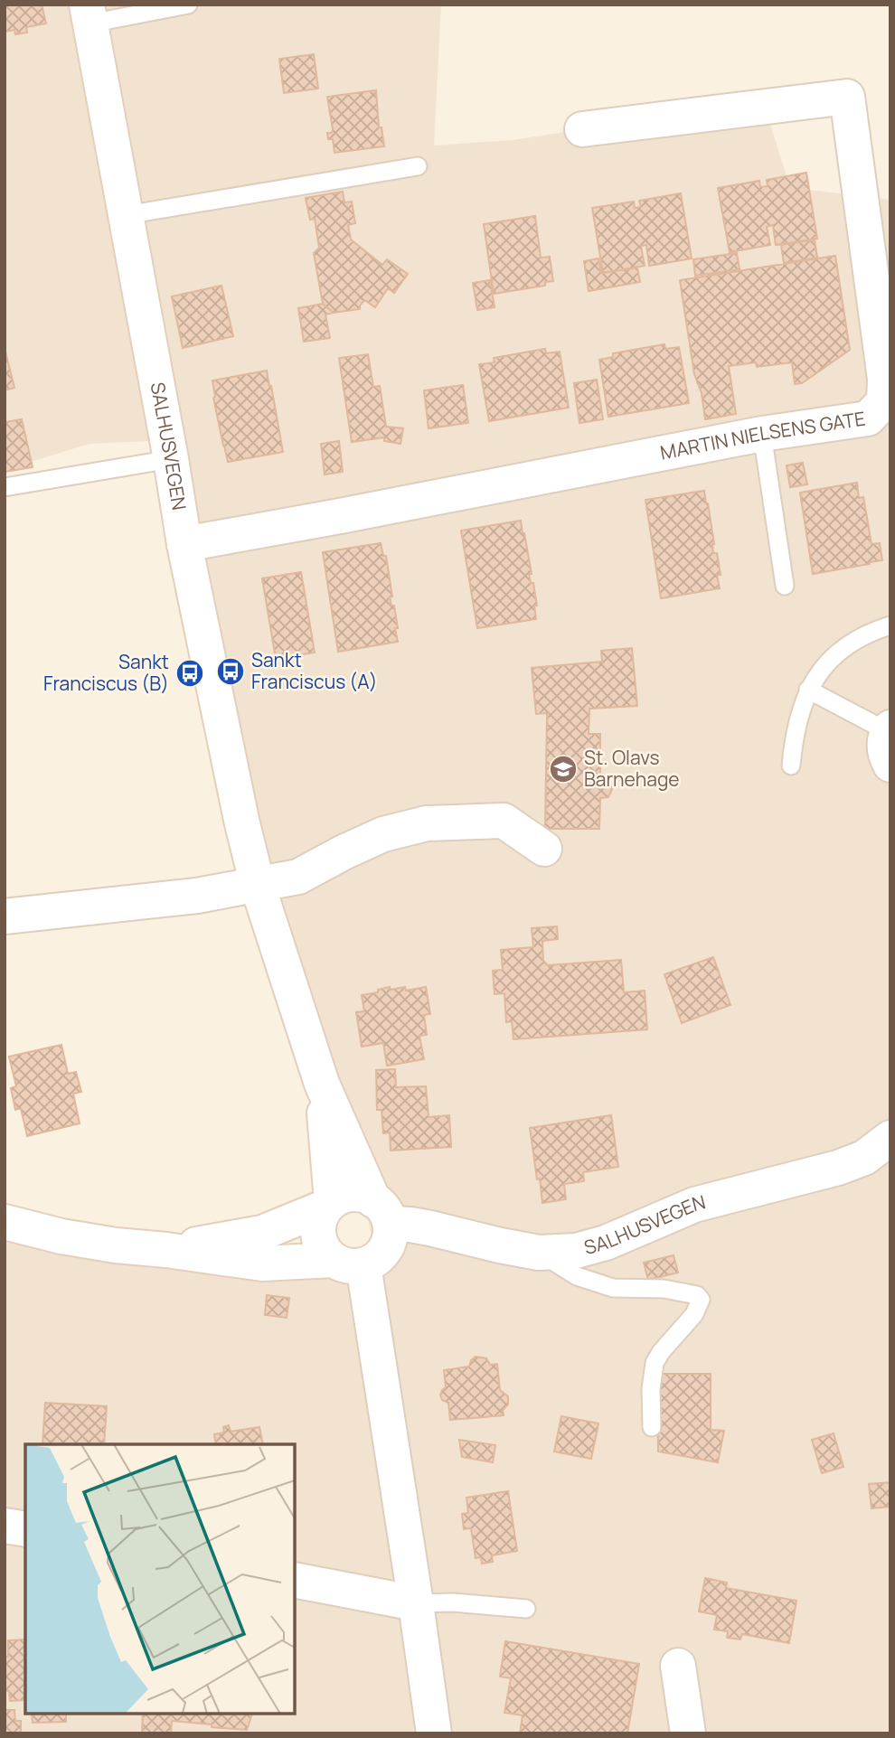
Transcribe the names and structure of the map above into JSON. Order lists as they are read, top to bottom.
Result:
{
  "streets": {
    "street": ["MARTIN NIELSENS GATE", "SALHUSVEGEN"]
  },
  "crossings": [
    ["MARTIN NIELSENS GATE", "SALHUSVEGEN"]
  ],
  "places": {
    "bus stop": ["Sankt Franciscus (A)", "Sankt Franciscus (B)"],
    "school or university": ["St. Olavs Barnehage"]
  }
}
